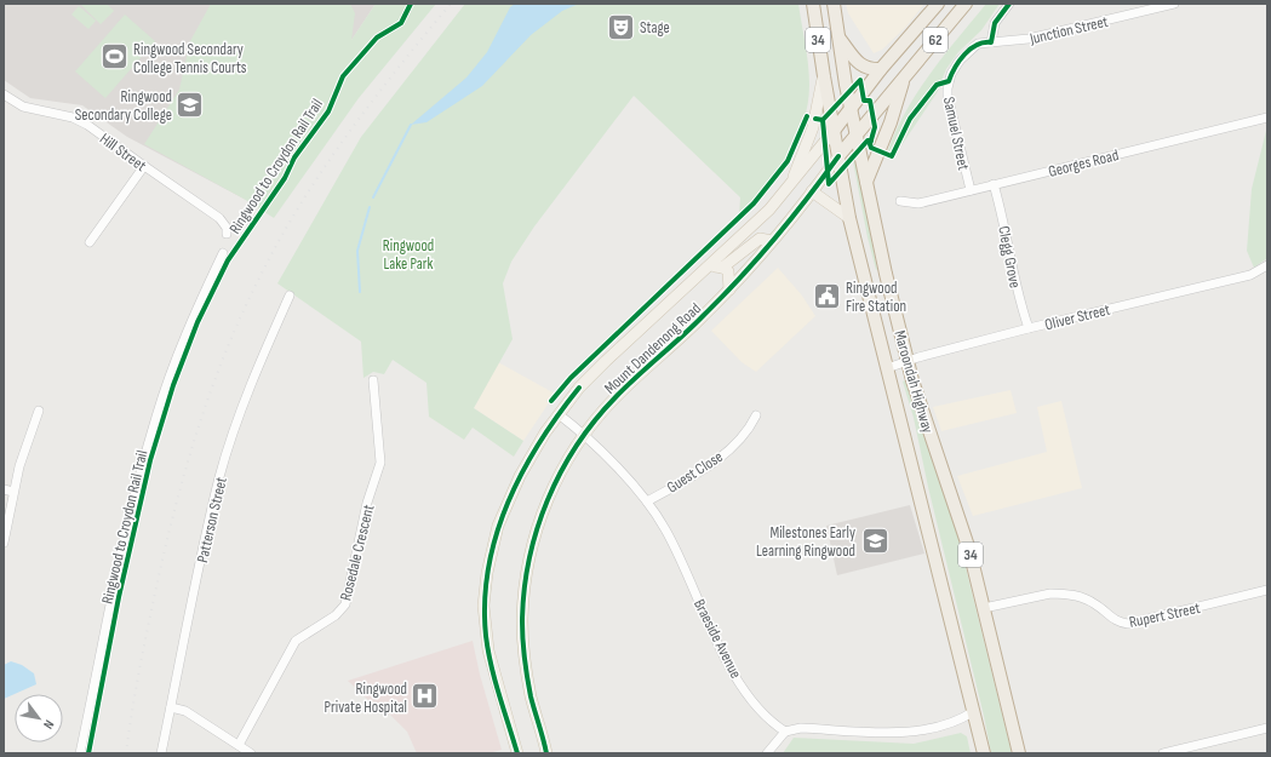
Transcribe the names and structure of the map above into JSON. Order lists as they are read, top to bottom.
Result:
{
  "streets": {
    "highway": ["34", "62", "Maroondah Highway"],
    "main road": ["Mount Dandenong Road"],
    "street": [
      "Junction Street",
      "Samuel Street",
      "Hill Street",
      "Georges Road",
      "Clegg Grove",
      "Oliver Street",
      "Guest Close",
      "Patterson Street",
      "Rosedale Crescent",
      "Rupert Street",
      "Braeside Avenue"
    ],
    "cycle path": ["Ringwood to Croydon Rail Trail"]
  },
  "crossings": [
    ["Junction Street", "Samuel Street"],
    ["62", "Mount Dandenong Road"],
    ["62", "Maroondah Highway"],
    ["Samuel Street", "Georges Road"],
    ["Georges Road", "Clegg Grove"],
    ["Clegg Grove", "Oliver Street"],
    ["Oliver Street", "Maroondah Highway"],
    ["Mount Dandenong Road", "Maroondah Highway"],
    ["Mount Dandenong Road", "Braeside Avenue"],
    ["Maroondah Highway", "Rupert Street"],
    ["Guest Close", "Braeside Avenue"]
  ],
  "parks": ["Ringwood Lake Park"],
  "places": {
    "theatre": ["Stage"],
    "sports": ["Ringwood Secondary College Tennis Courts"],
    "school or university": ["Ringwood Secondary College", "Milestones Early Learning Ringwood"],
    "public building": ["Ringwood Fire Station"],
    "hospital": ["Ringwood Private Hospital"]
  },
  "north": "bottom right"
}
